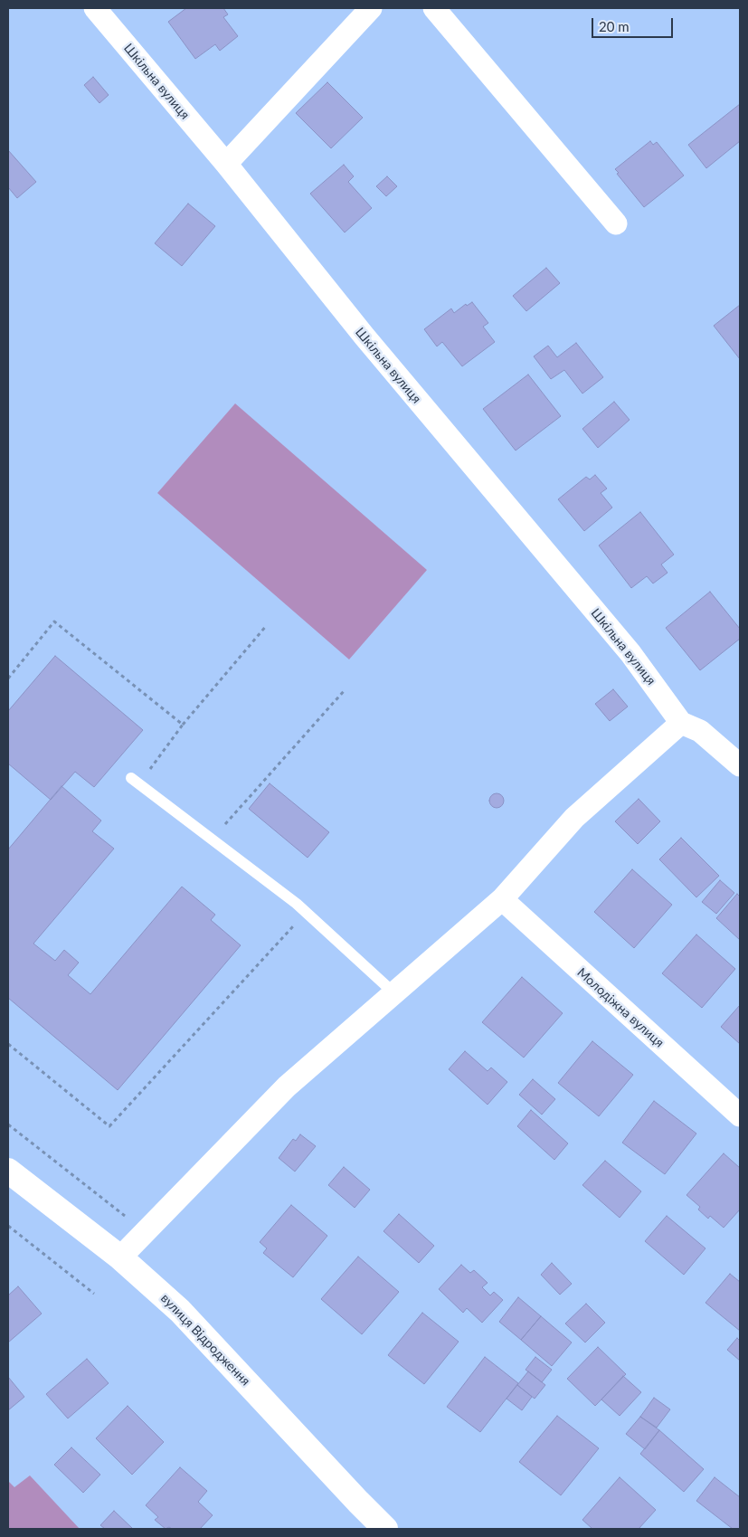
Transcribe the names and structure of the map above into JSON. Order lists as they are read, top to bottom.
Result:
{
  "streets": {
    "street": ["Шкільна вулиця", "Молодіжна вулиця", "вулиця Відродження"]
  },
  "scale_bar": "20 m"
}
